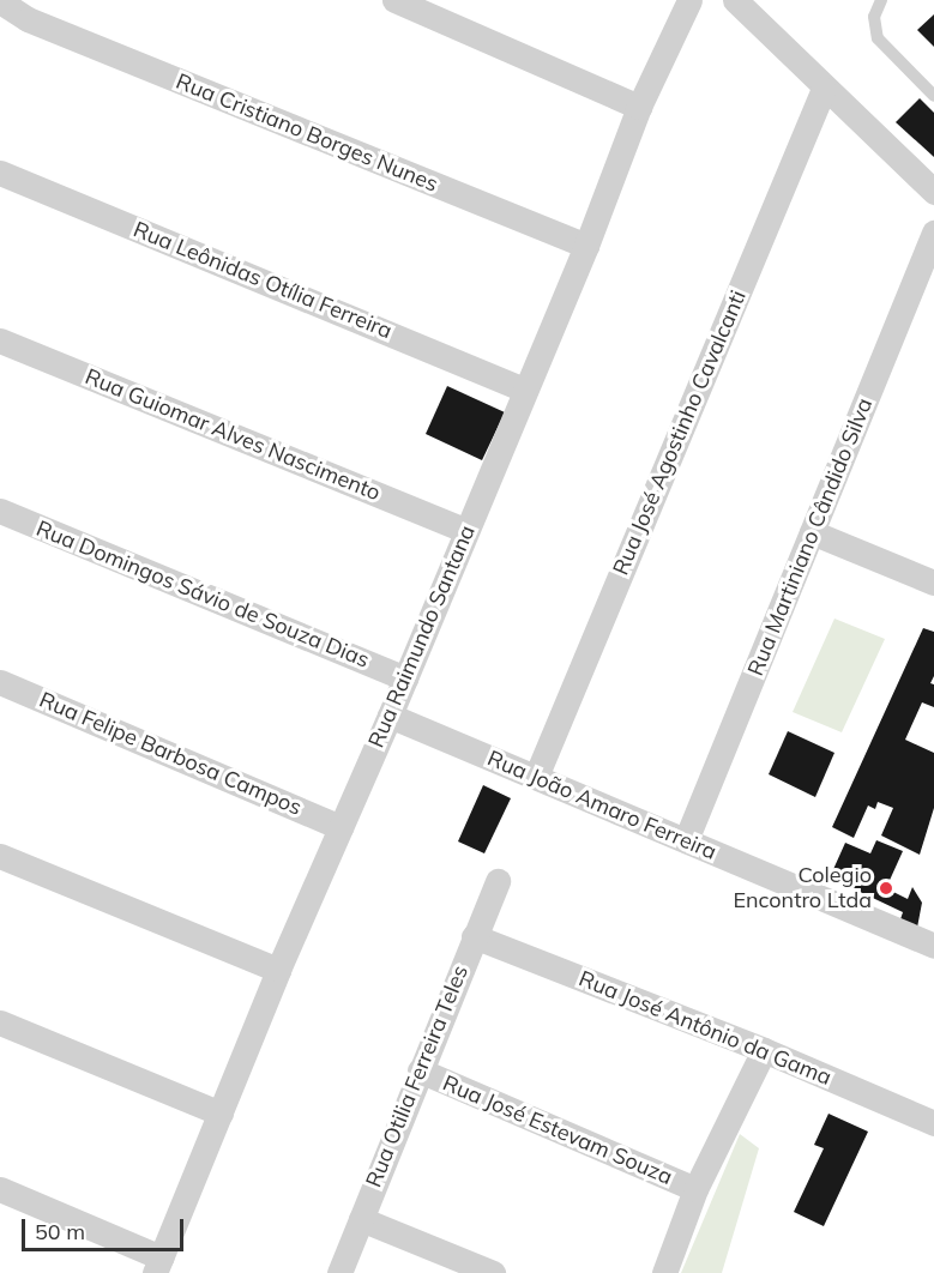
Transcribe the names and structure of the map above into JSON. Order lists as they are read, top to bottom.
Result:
{
  "streets": {
    "street": [
      "Rua Cristiano Borges Nunes",
      "Rua Leônidas Otília Ferreira",
      "Rua José Agostinho Cavalcanti",
      "Rua Guiomar Alves Nascimento",
      "Rua Martiniano Cândido Silva",
      "Rua Domingos Sávio de Souza Dias",
      "Rua Raimundo Santana",
      "Rua Felipe Barbosa Campos",
      "Rua João Amaro Ferreira",
      "Rua José Antônio da Gama",
      "Rua Otilia Ferreira Teles",
      "Rua José Estevam Souza"
    ]
  },
  "crossings": [
    ["Rua Cristiano Borges Nunes", "Rua Raimundo Santana"],
    ["Rua Leônidas Otília Ferreira", "Rua Raimundo Santana"],
    ["Rua José Agostinho Cavalcanti", "Rua João Amaro Ferreira"],
    ["Rua Guiomar Alves Nascimento", "Rua Raimundo Santana"],
    ["Rua Martiniano Cândido Silva", "Rua João Amaro Ferreira"],
    ["Rua Domingos Sávio de Souza Dias", "Rua Raimundo Santana"],
    ["Rua Raimundo Santana", "Rua Felipe Barbosa Campos"],
    ["Rua Raimundo Santana", "Rua João Amaro Ferreira"],
    ["Rua José Antônio da Gama", "Rua Otilia Ferreira Teles"],
    ["Rua Otilia Ferreira Teles", "Rua José Estevam Souza"]
  ],
  "places": ["Colegio Encontro Ltda"],
  "scale_bar": "50 m"
}
